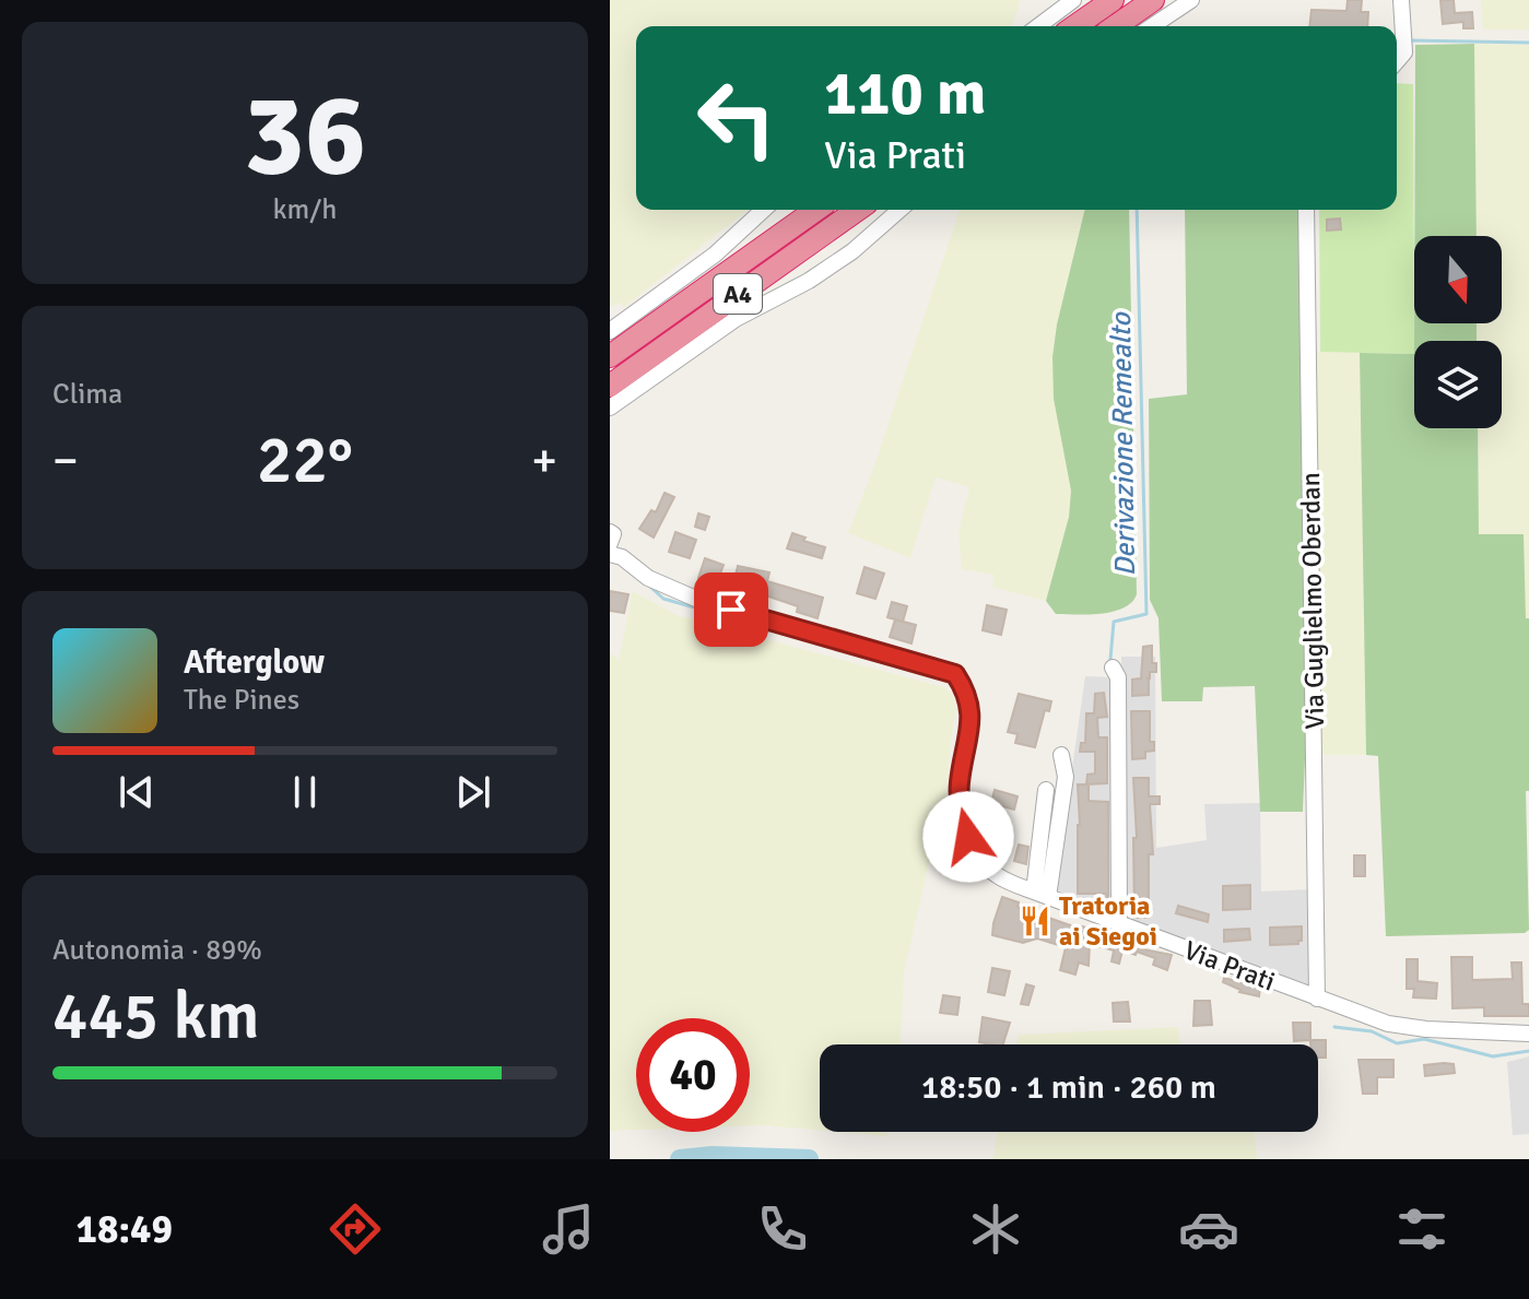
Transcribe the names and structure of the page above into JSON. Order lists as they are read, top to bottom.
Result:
{
  "streets": {
    "highway": ["A4"],
    "street": ["Via Guglielmo Oberdan", "Via Prati"]
  },
  "crossings": [
    ["Via Guglielmo Oberdan", "Via Prati"]
  ],
  "water": ["Derivazione Remealto"],
  "places": {
    "restaurant": ["Tratoria ai Siegoi"]
  },
  "north": "bottom",
  "page": {
    "tile": [
      ["36", "km/h"],
      "Clima",
      ["Autonomia · 89%", "445 km"]
    ],
    "turn": ["110 m", "Via Prati"],
    "heat": ["−", "22°", "+"],
    "song": ["Afterglow", "The Pines"],
    "limit": "40",
    "trip": "18:50 · 1 min · 260 m",
    "tabs": "18:49"
  }
}
